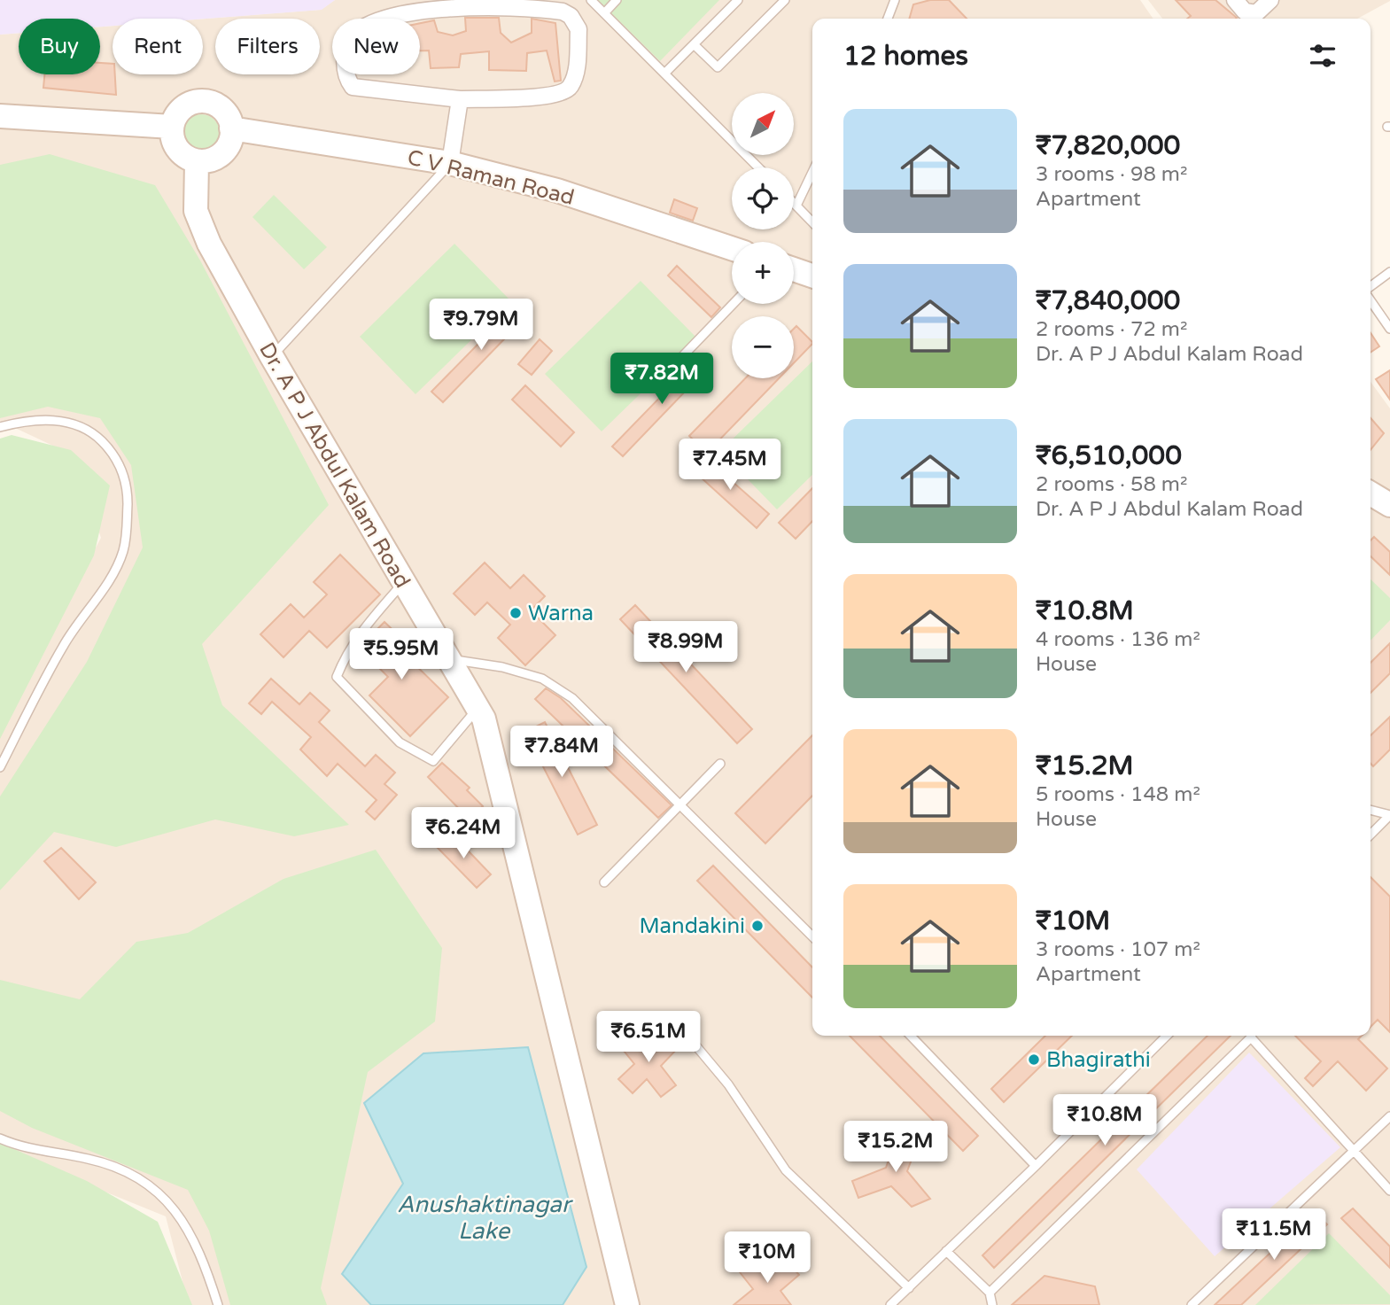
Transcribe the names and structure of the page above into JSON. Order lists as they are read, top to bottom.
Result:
{
  "streets": {
    "street": ["C V Raman Road", "Dr. A P J Abdul Kalam Road"]
  },
  "crossings": [
    ["C V Raman Road", "Dr. A P J Abdul Kalam Road"]
  ],
  "water": ["Anushaktinagar Lake"],
  "places": ["Warna", "Mandakini", "Bhagirathi"],
  "north": "top right",
  "page": {
    "chip": [
      "Buy",
      "Rent",
      "Filters",
      "New"
    ],
    "heading": "12 homes",
    "map_buttons": ["+", "−"],
    "list": [
      {
        "name": "₹7,820,000",
        "note": "3 rooms · 98 m² · Apartment"
      },
      {
        "name": "₹7,840,000",
        "note": "2 rooms · 72 m² · Dr. A P J Abdul Kalam Road"
      },
      {
        "name": "₹6,510,000",
        "note": "2 rooms · 58 m² · Dr. A P J Abdul Kalam Road"
      },
      {
        "name": "₹10.8M",
        "note": "4 rooms · 136 m² · House"
      },
      {
        "name": "₹15.2M",
        "note": "5 rooms · 148 m² · House"
      },
      {
        "name": "₹10M",
        "note": "3 rooms · 107 m² · Apartment"
      }
    ],
    "price": [
      "₹9.79M",
      "₹7.82M",
      "₹7.45M",
      "₹8.99M",
      "₹5.95M",
      "₹7.84M",
      "₹6.24M",
      "₹6.51M",
      "₹10.8M",
      "₹15.2M",
      "₹11.5M",
      "₹10M"
    ]
  }
}
